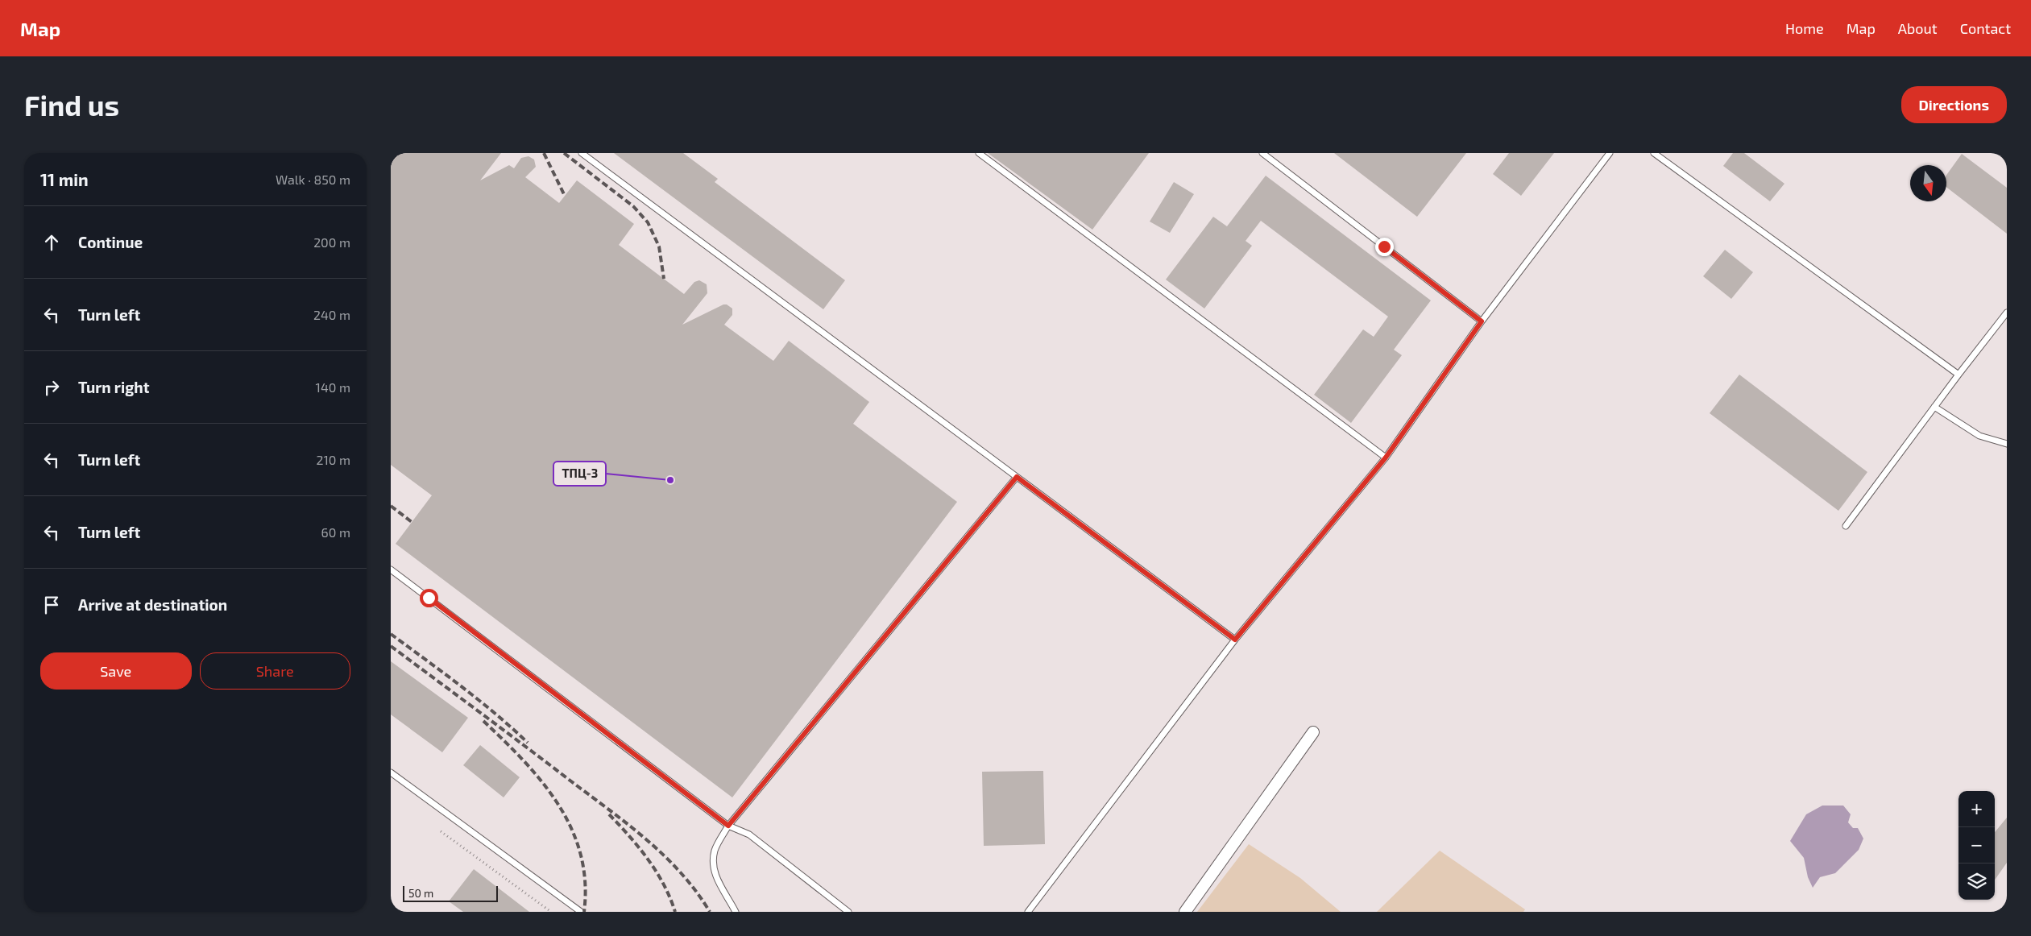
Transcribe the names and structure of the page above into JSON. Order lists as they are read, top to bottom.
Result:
{
  "places": ["ТПЦ-3"],
  "scale_bar": "50 m",
  "north": "bottom",
  "page": {
    "header": "Map",
    "nav": [
      "Home",
      "Map",
      "About",
      "Contact"
    ],
    "buttons": [
      "Directions",
      ["Save", "Share"]
    ],
    "title": "Find us",
    "heading": ["11 min", "Walk · 850 m"],
    "list": [
      ["Continue", "200 m"],
      ["Turn left", "240 m"],
      ["Turn right", "140 m"],
      ["Turn left", "210 m"],
      ["Turn left", "60 m"],
      "Arrive at destination"
    ],
    "map_buttons": ["+", "−"],
    "scale": "50 m"
  }
}
